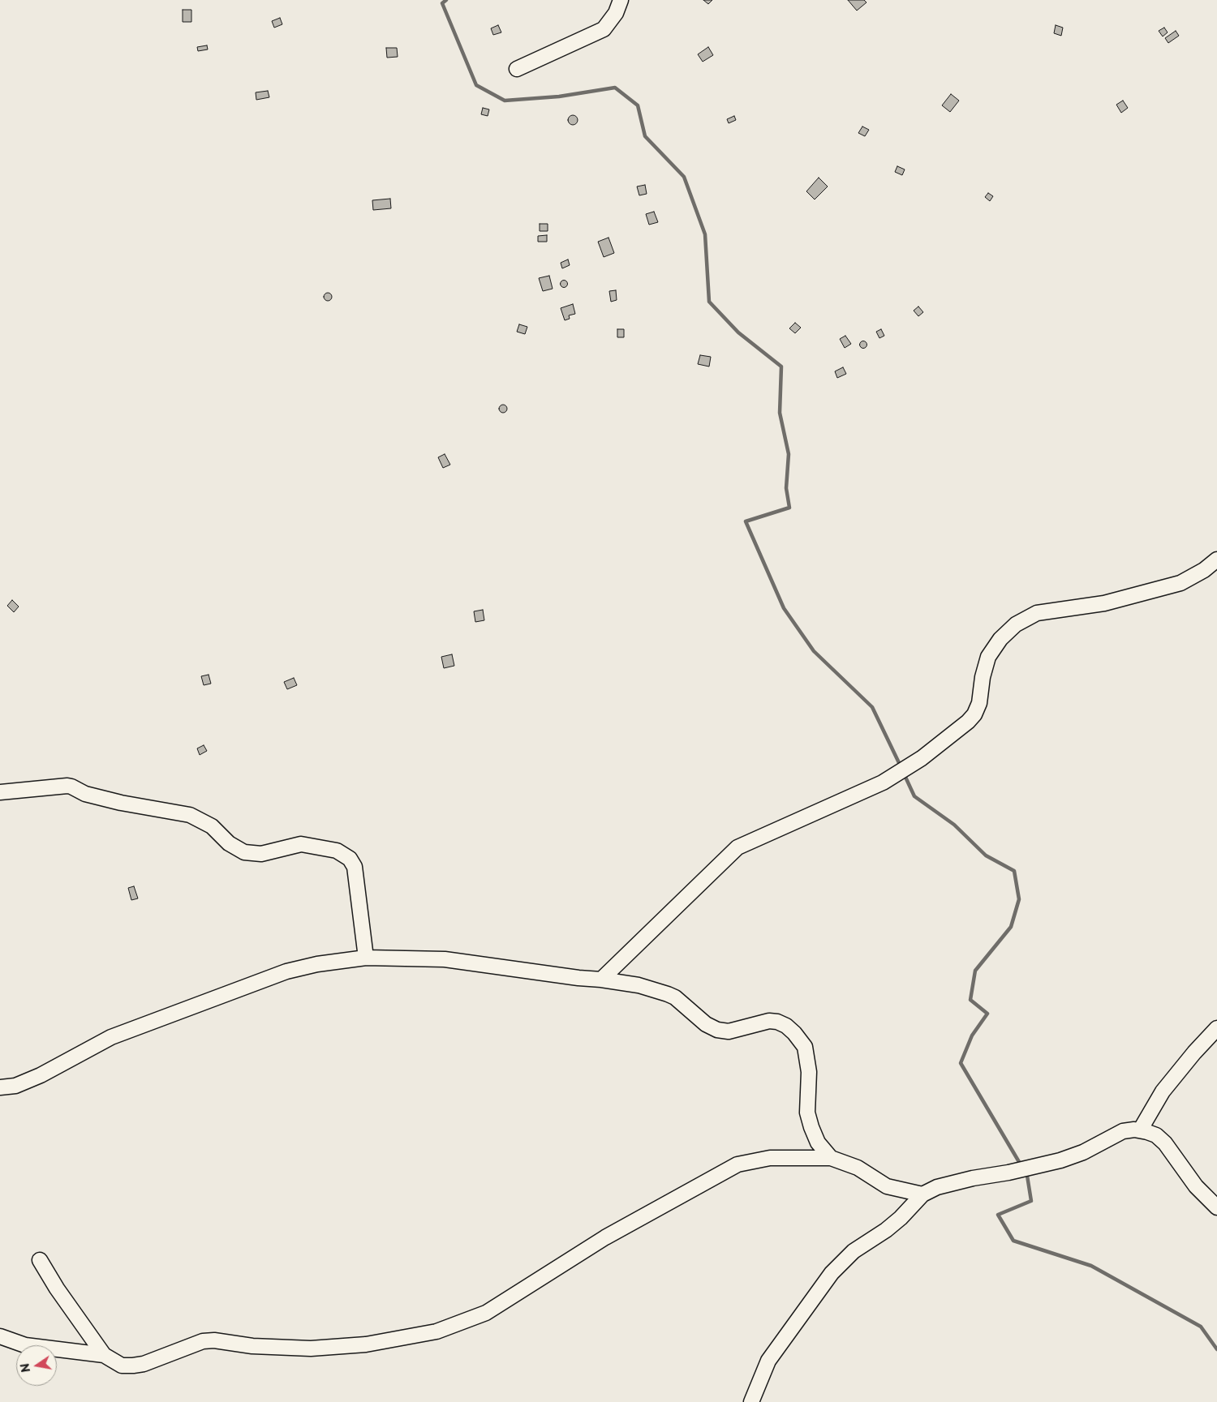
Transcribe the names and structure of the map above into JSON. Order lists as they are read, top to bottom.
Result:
{
  "north": "left"
}
